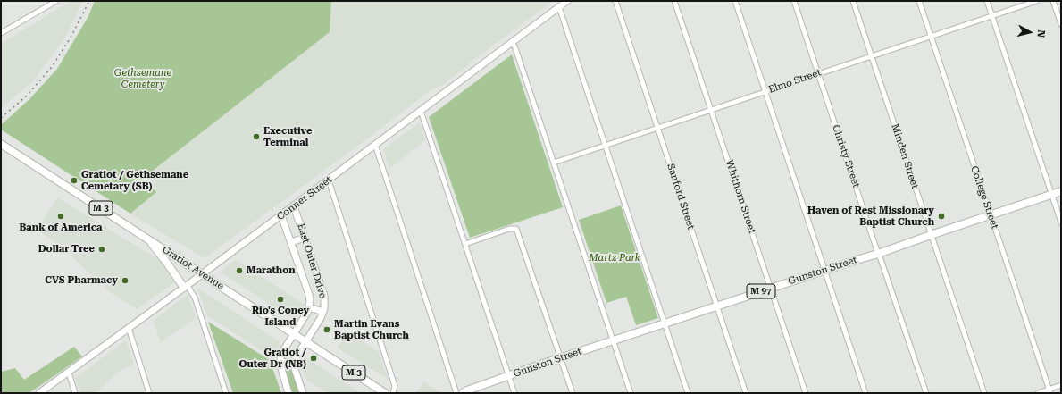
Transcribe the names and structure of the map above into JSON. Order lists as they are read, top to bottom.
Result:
{
  "streets": {
    "main road": [
      "Conner Street",
      "M 3",
      "East Outer Drive",
      "Gratiot Avenue",
      "Gunston Street",
      "M 97"
    ],
    "street": [
      "Elmo Street",
      "Christy Street",
      "Minden Street",
      "Sanford Street",
      "Whithorn Street",
      "College Street"
    ]
  },
  "crossings": [
    ["Elmo Street", "Christy Street"],
    ["Elmo Street", "Minden Street"],
    ["Elmo Street", "Sanford Street"],
    ["Elmo Street", "Whithorn Street"],
    ["Elmo Street", "College Street"],
    ["Christy Street", "Gunston Street"],
    ["Minden Street", "Gunston Street"],
    ["Sanford Street", "Gunston Street"],
    ["Whithorn Street", "Gunston Street"],
    ["College Street", "Gunston Street"],
    ["Conner Street", "East Outer Drive"],
    ["Conner Street", "Gratiot Avenue"],
    ["East Outer Drive", "Gratiot Avenue"]
  ],
  "parks": ["Gethsemane Cemetery", "Martz Park"],
  "places": [
    "Executive Terminal",
    "Gratiot / Gethsemane Cemetary (SB)",
    "Bank of America",
    "Haven of Rest Missionary Baptist Church",
    "Dollar Tree",
    "Marathon",
    "CVS Pharmacy",
    "Rio's Coney Island",
    "Martin Evans Baptist Church",
    "Gratiot / Outer Dr (NB)"
  ],
  "north": "right"
}
